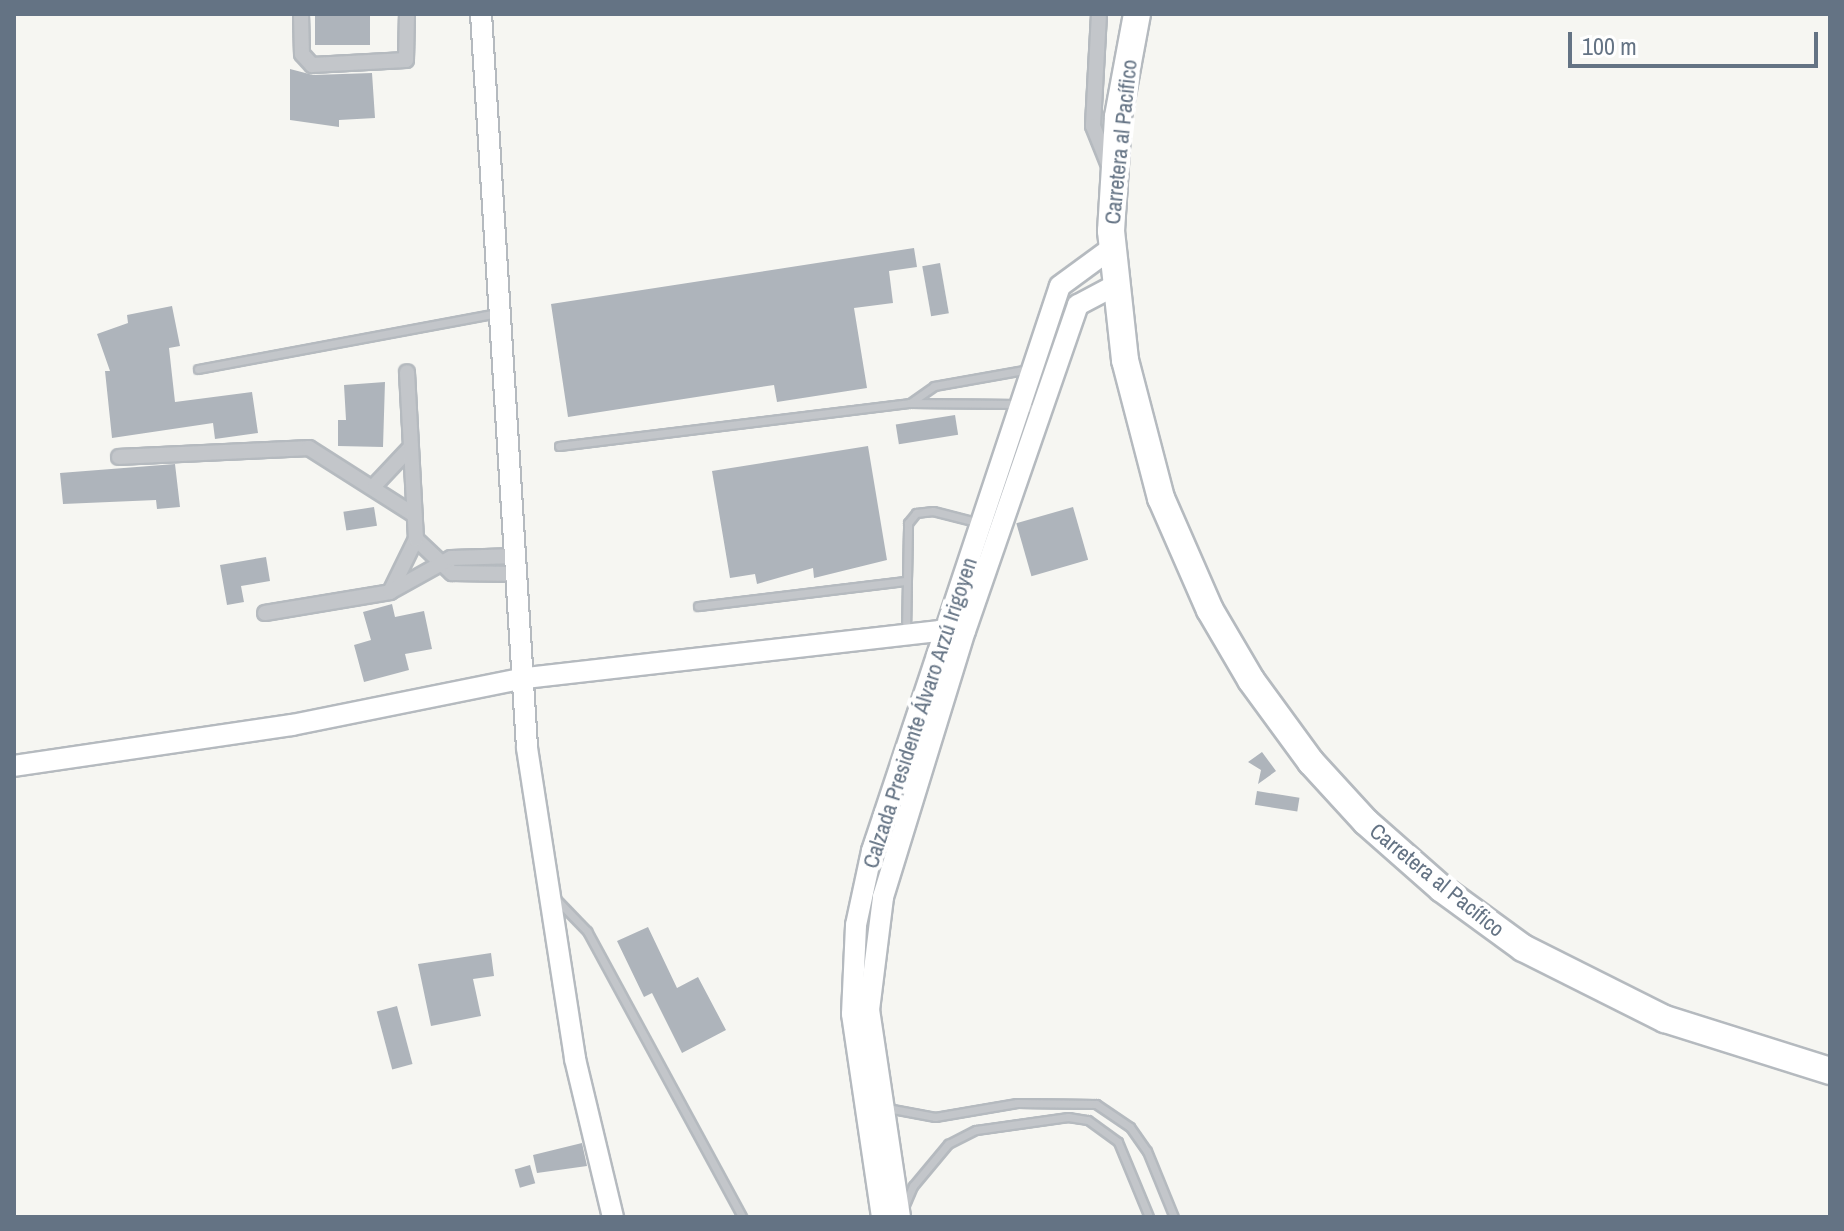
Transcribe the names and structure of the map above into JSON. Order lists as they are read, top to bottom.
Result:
{
  "streets": {
    "highway": ["Carretera al Pacífico"],
    "street": ["Calzada Presidente Álvaro Arzú Irigoyen"]
  },
  "crossings": [
    ["Carretera al Pacífico", "Calzada Presidente Álvaro Arzú Irigoyen"]
  ],
  "scale_bar": "100 m"
}
